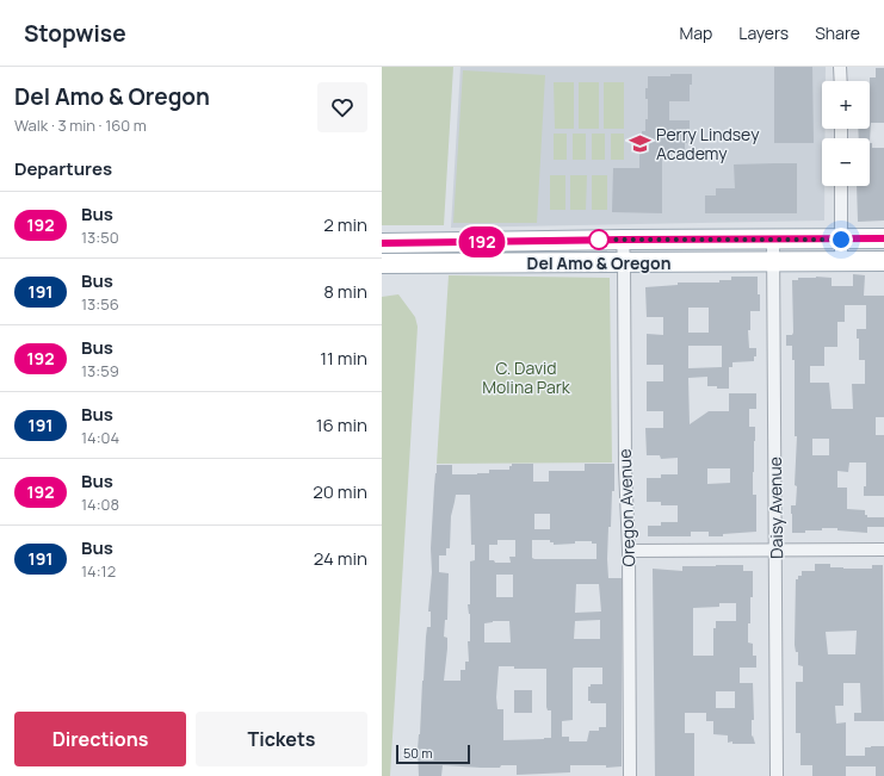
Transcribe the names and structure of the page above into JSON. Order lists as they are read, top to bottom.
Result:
{
  "streets": {
    "street": ["Oregon Avenue", "Daisy Avenue"]
  },
  "parks": ["C. David Molina Park"],
  "places": {
    "school or university": ["Perry Lindsey Academy"],
    "other": ["Del Amo & Oregon"]
  },
  "lines": ["bus line 192"],
  "scale_bar": "50 m",
  "page": {
    "header": "Stopwise",
    "nav": ["Map", "Layers", "Share"],
    "heading": [
      ["Del Amo & Oregon", "Walk · 3 min · 160 m"],
      "Departures"
    ],
    "on_map": "192",
    "map_buttons": ["+", "−"],
    "list": [
      {
        "mark": "192",
        "name": "Bus",
        "note": "13:50",
        "value": "2 min"
      },
      {
        "mark": "191",
        "name": "Bus",
        "note": "13:56",
        "value": "8 min"
      },
      {
        "mark": "192",
        "name": "Bus",
        "note": "13:59",
        "value": "11 min"
      },
      {
        "mark": "191",
        "name": "Bus",
        "note": "14:04",
        "value": "16 min"
      },
      {
        "mark": "192",
        "name": "Bus",
        "note": "14:08",
        "value": "20 min"
      },
      {
        "mark": "191",
        "name": "Bus",
        "note": "14:12",
        "value": "24 min"
      }
    ],
    "buttons": ["Directions", "Tickets"],
    "scale": "50 m"
  }
}
